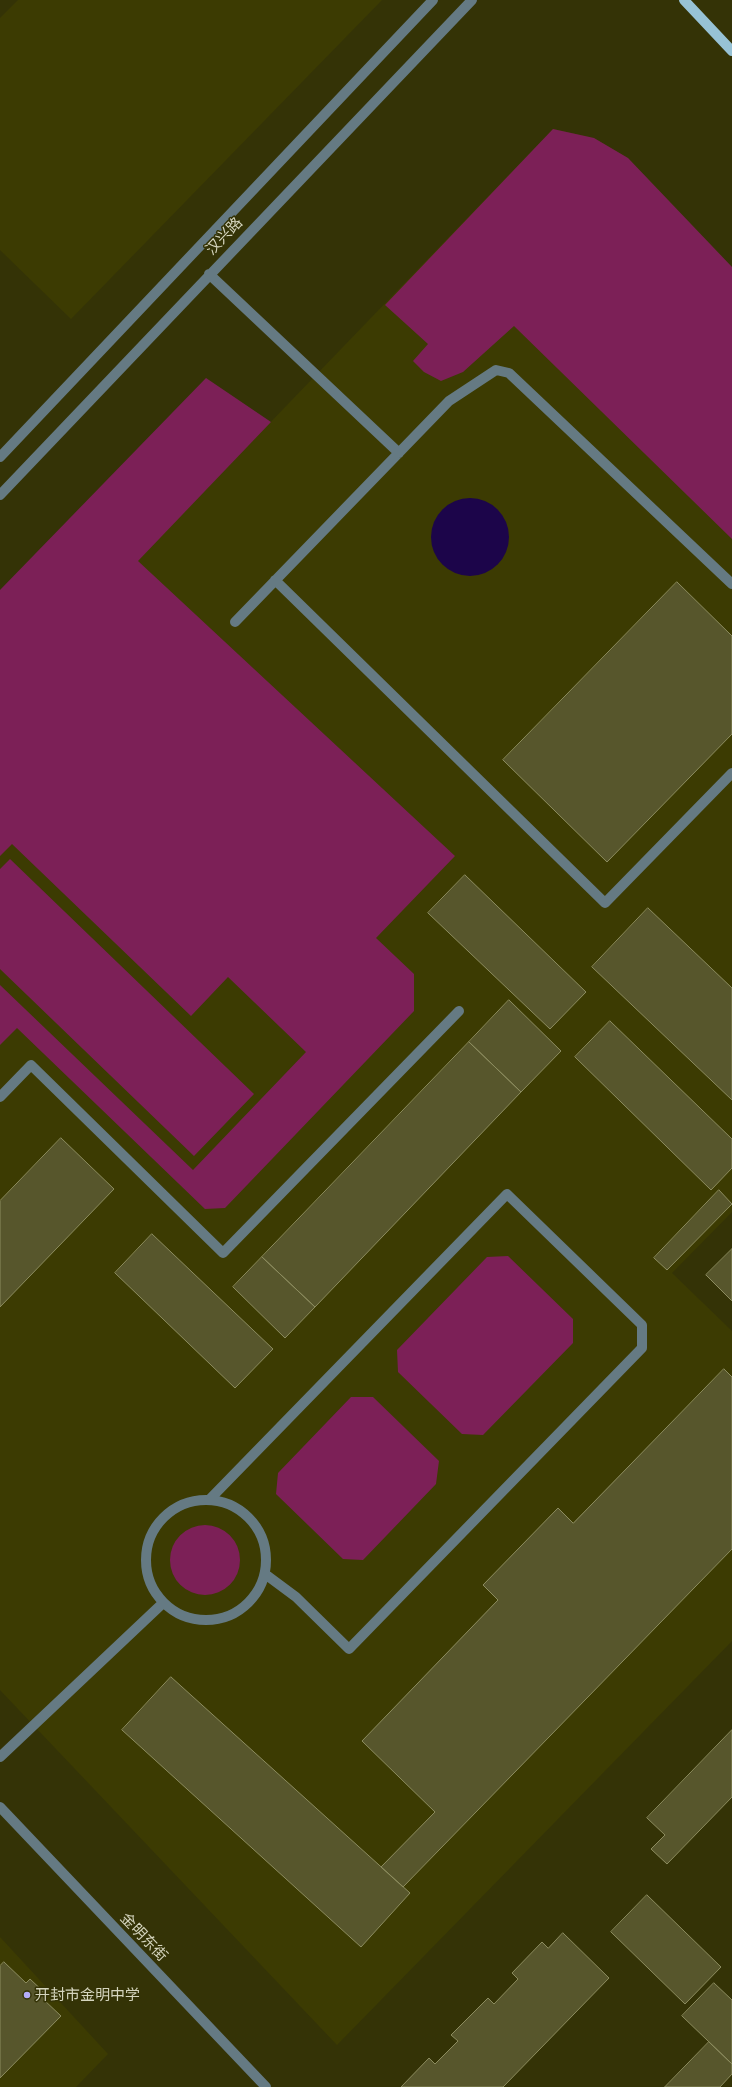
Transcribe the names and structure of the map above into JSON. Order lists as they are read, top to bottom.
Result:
{
  "streets": {
    "street": ["汉兴路", "金明东街"]
  },
  "places": ["开封市金明中学"]
}
